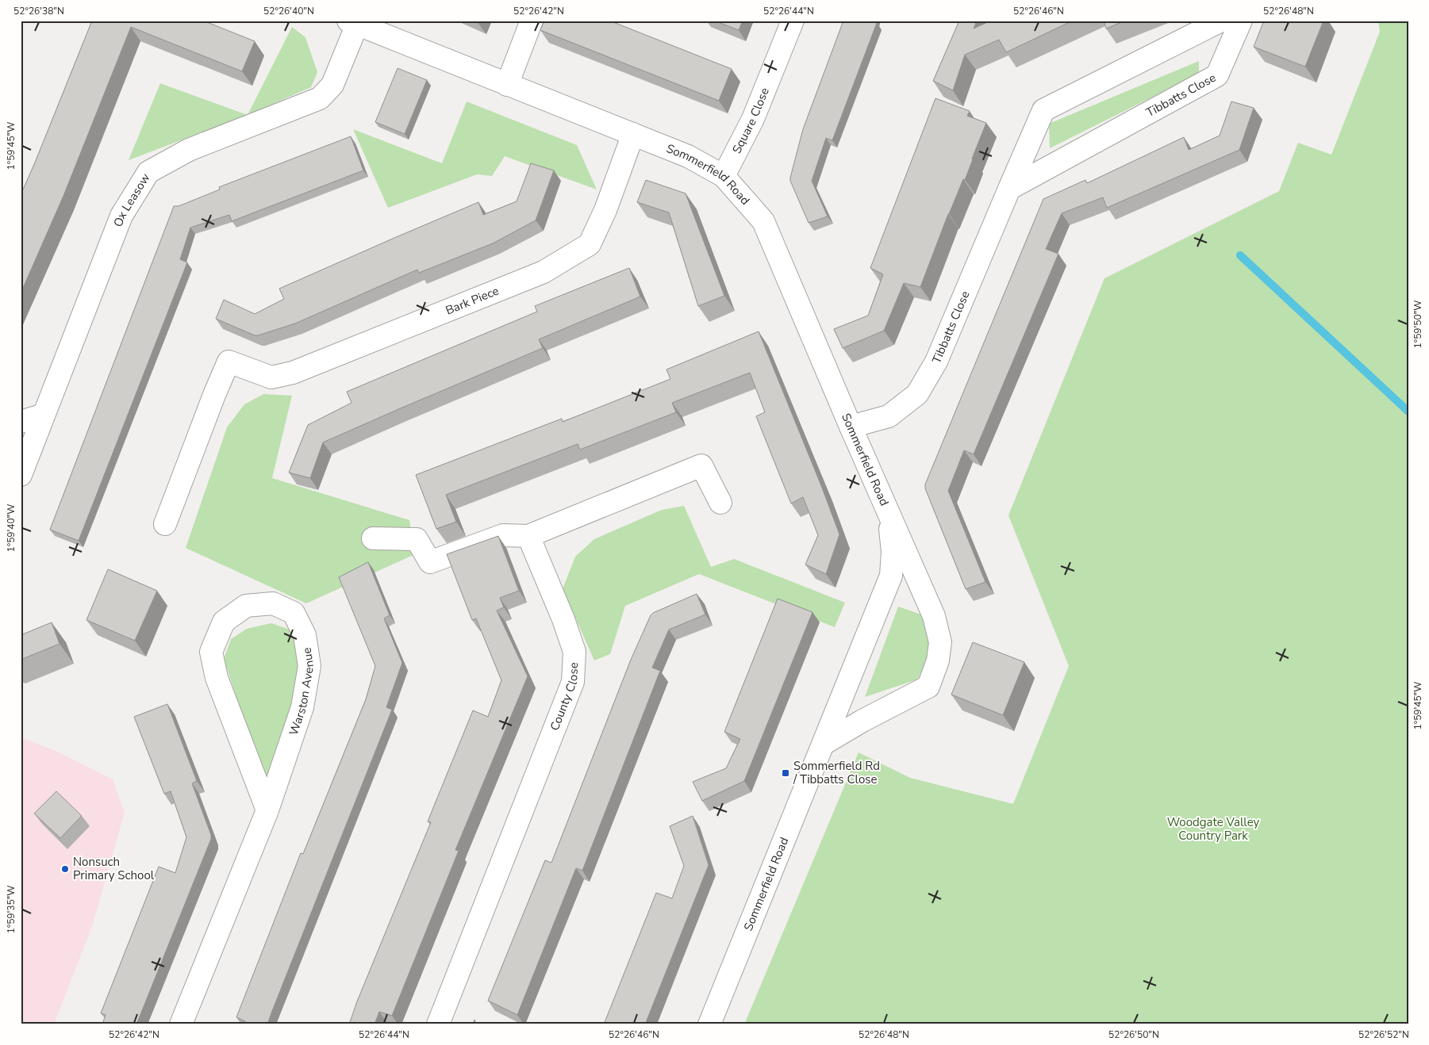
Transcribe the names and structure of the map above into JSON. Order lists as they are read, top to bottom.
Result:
{
  "streets": {
    "street": [
      "Tibbatts Close",
      "Square Close",
      "Sommerfield Road",
      "Ox Leasow",
      "Bark Piece",
      "Warston Avenue",
      "County Close"
    ]
  },
  "crossings": [
    ["Tibbatts Close", "Sommerfield Road"],
    ["Square Close", "Sommerfield Road"],
    ["Sommerfield Road", "Ox Leasow"],
    ["Sommerfield Road", "Bark Piece"]
  ],
  "parks": ["Woodgate Valley Country Park"],
  "places": {
    "transit": ["Sommerfield Rd / Tibbatts Close"],
    "other": ["Nonsuch Primary School"]
  },
  "coordinates": [
    "52°26'38\"N",
    "52°26'40\"N",
    "52°26'42\"N",
    "52°26'44\"N",
    "52°26'46\"N",
    "52°26'48\"N",
    "1°59'45\"W",
    "1°59'50\"W",
    "1°59'40\"W",
    "1°59'35\"W",
    "52°26'50\"N",
    "52°26'52\"N"
  ]
}
